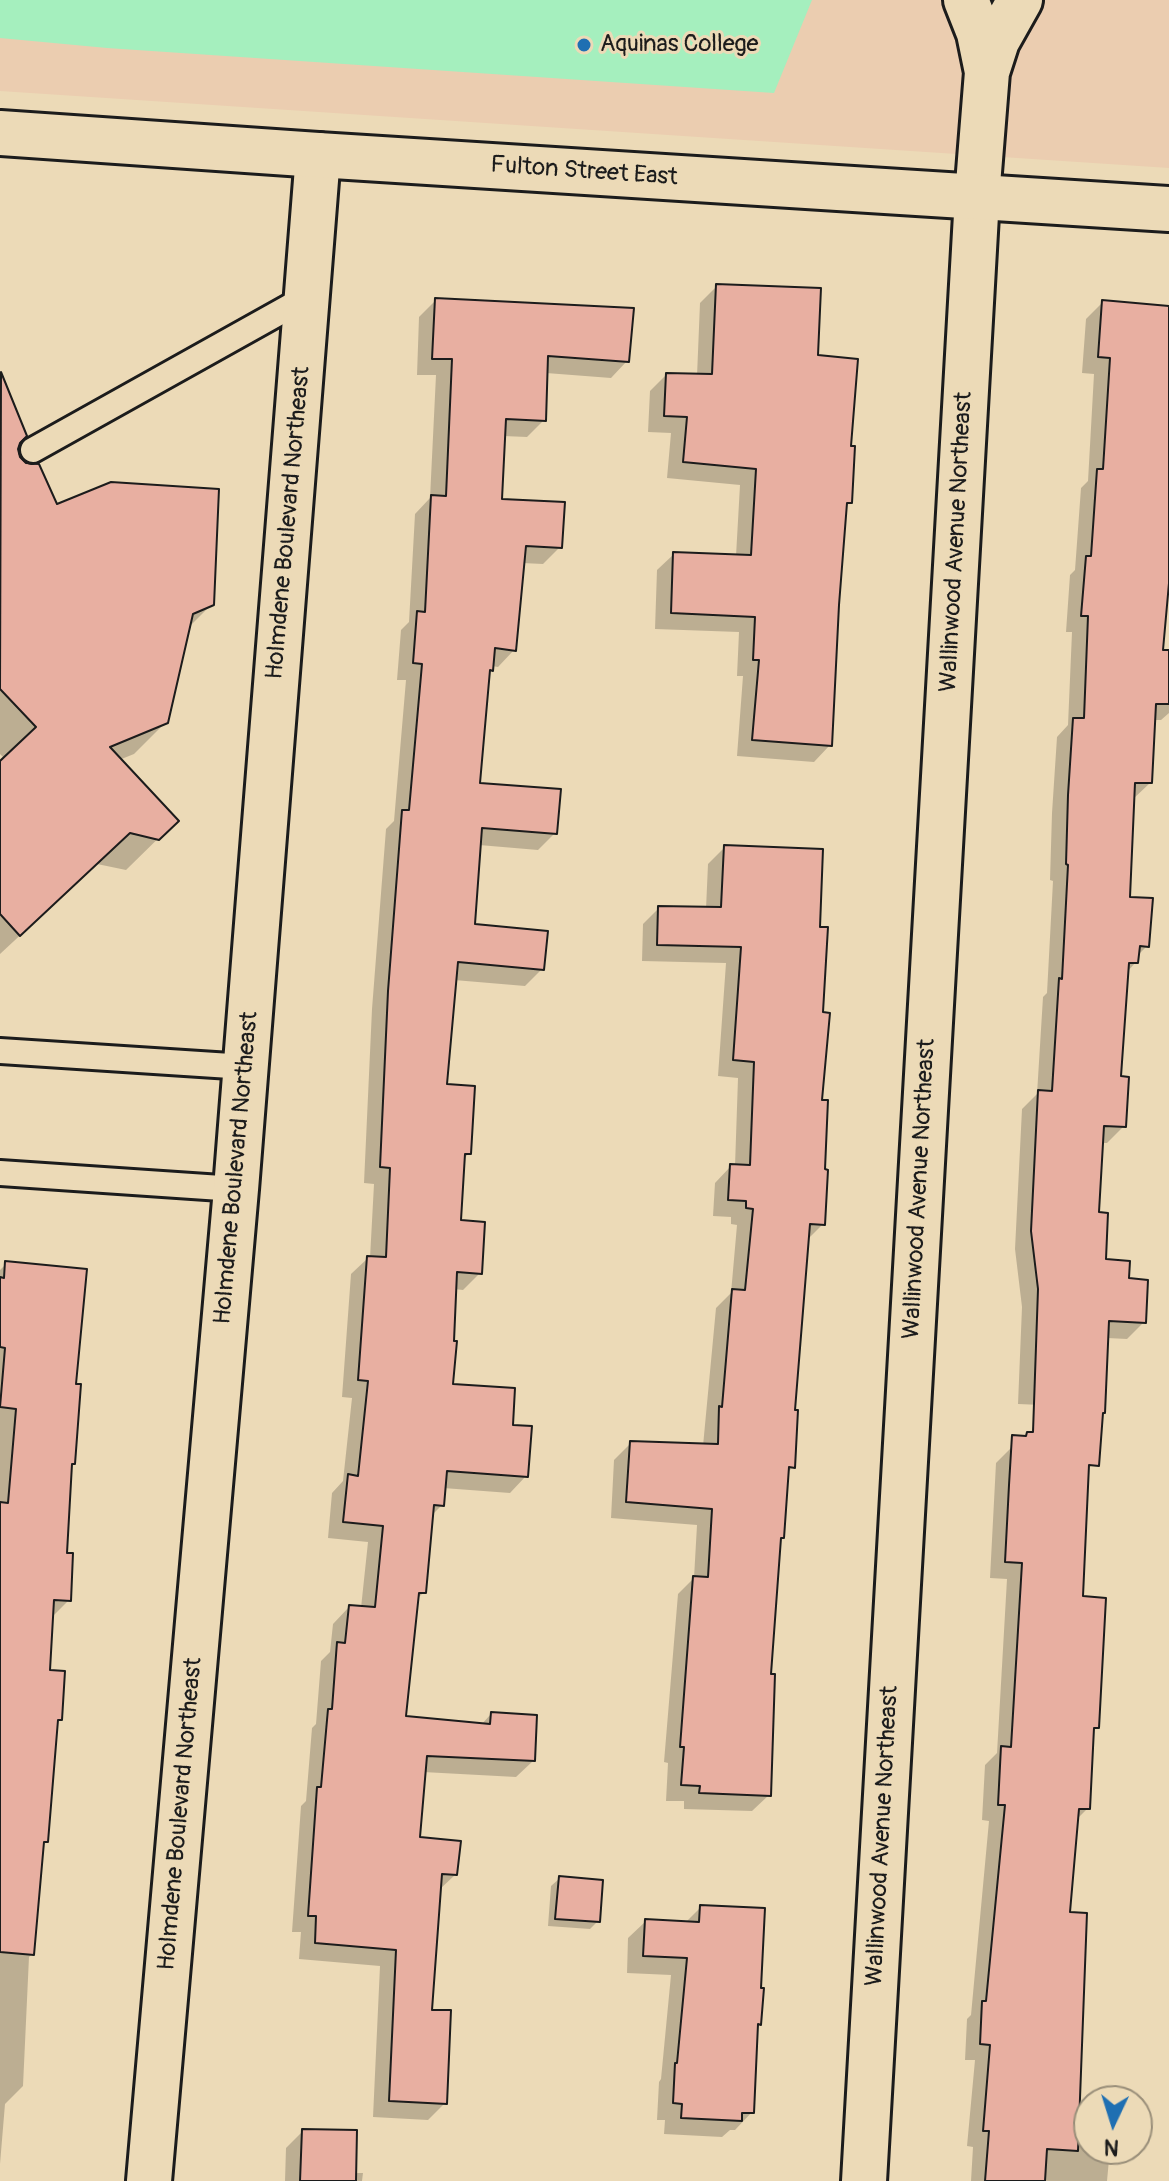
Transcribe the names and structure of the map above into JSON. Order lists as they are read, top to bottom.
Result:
{
  "streets": {
    "street": ["Fulton Street East", "Holmdene Boulevard Northeast", "Wallinwood Avenue Northeast"]
  },
  "crossings": [
    ["Fulton Street East", "Holmdene Boulevard Northeast"],
    ["Fulton Street East", "Wallinwood Avenue Northeast"]
  ],
  "places": ["Aquinas College"],
  "north": "bottom"
}
